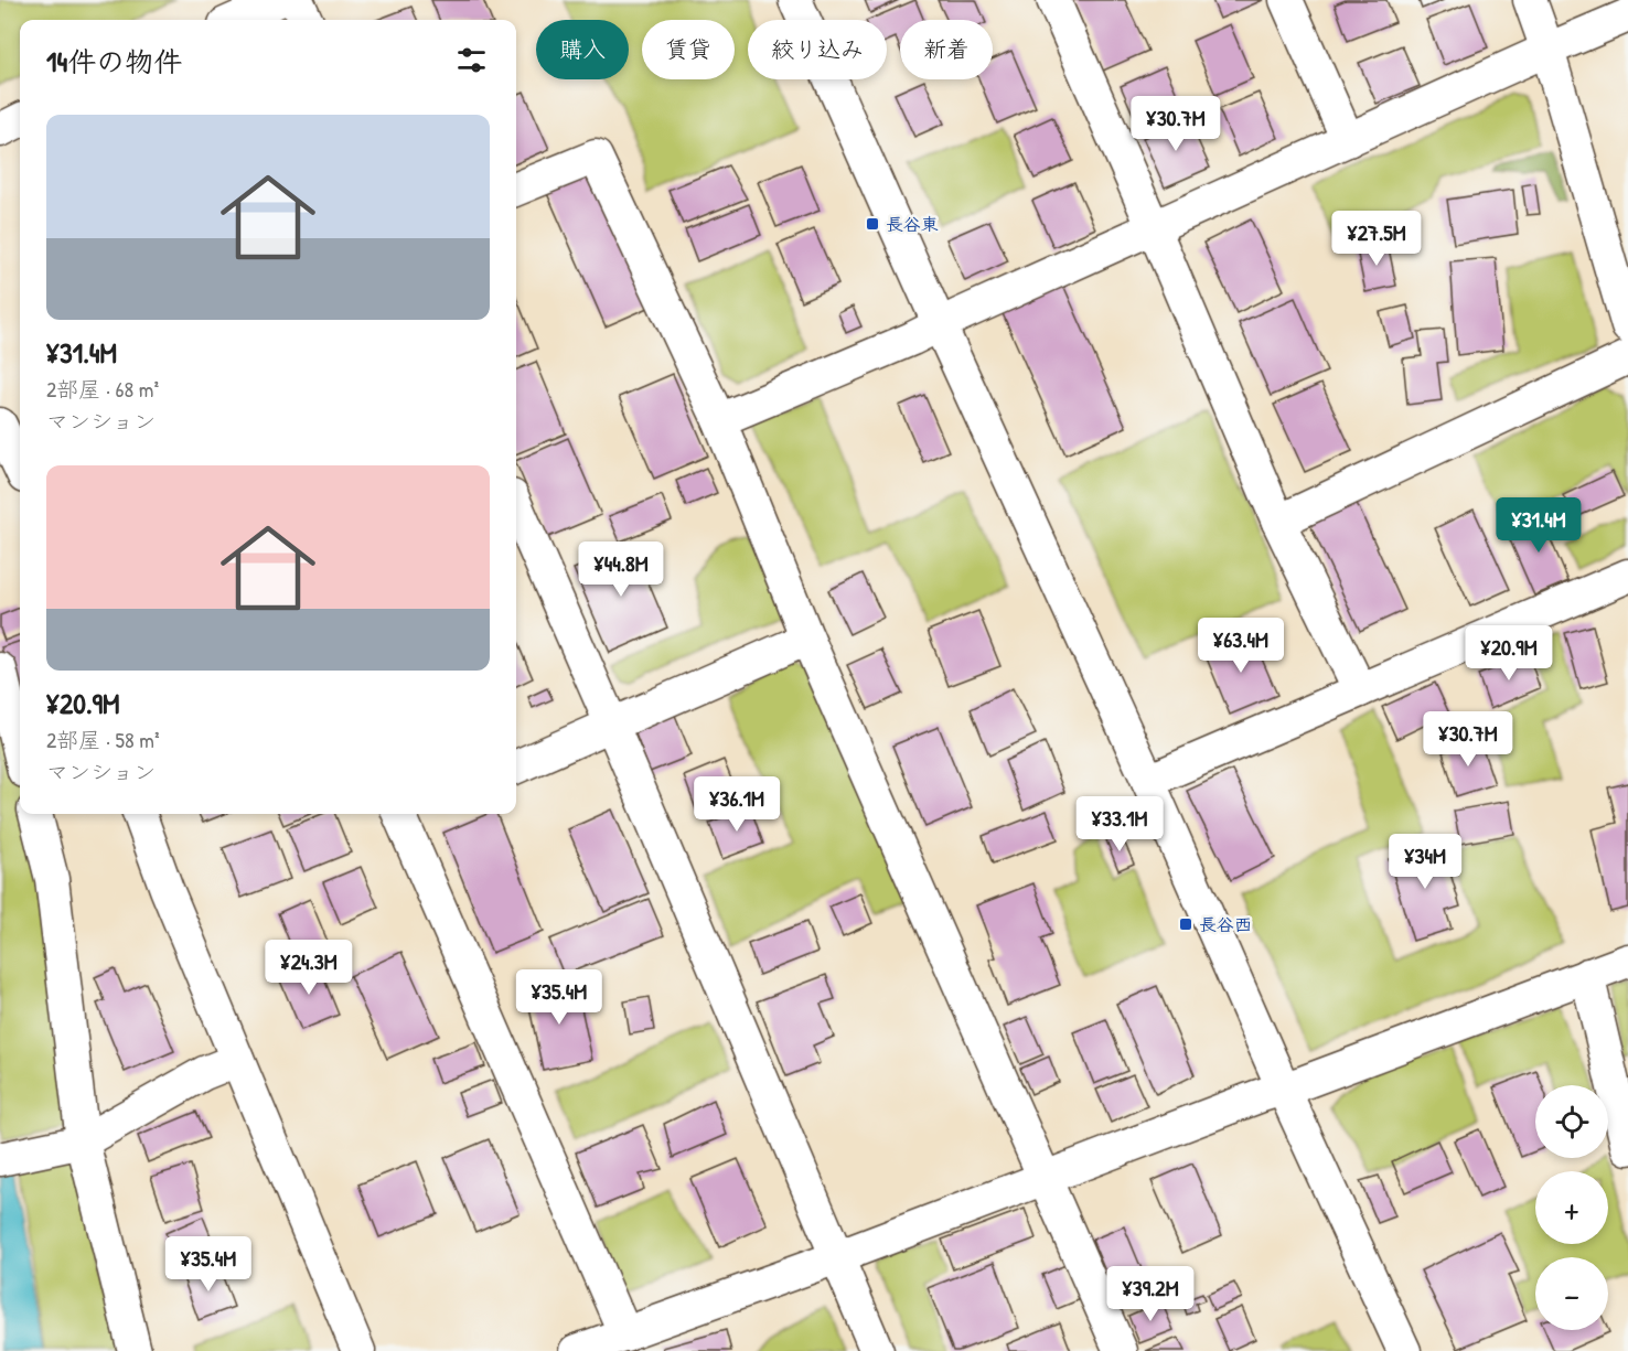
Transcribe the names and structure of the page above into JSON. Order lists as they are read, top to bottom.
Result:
{
  "places": {
    "transit": ["長谷東", "長谷西"]
  },
  "page": {
    "chip": [
      "購入",
      "賃貸",
      "絞り込み",
      "新着"
    ],
    "heading": "14件の物件",
    "price": [
      "¥30.7M",
      "¥27.5M",
      "¥31.4M",
      "¥44.8M",
      "¥63.4M",
      "¥20.9M",
      "¥30.7M",
      "¥36.1M",
      "¥33.1M",
      "¥34M",
      "¥24.3M",
      "¥35.4M",
      "¥35.4M",
      "¥39.2M"
    ],
    "list": [
      {
        "name": "¥31.4M",
        "note": "2部屋 · 68 m² · マンション"
      },
      {
        "name": "¥20.9M",
        "note": "2部屋 · 58 m² · マンション"
      }
    ],
    "map_buttons": ["+", "−"]
  }
}
